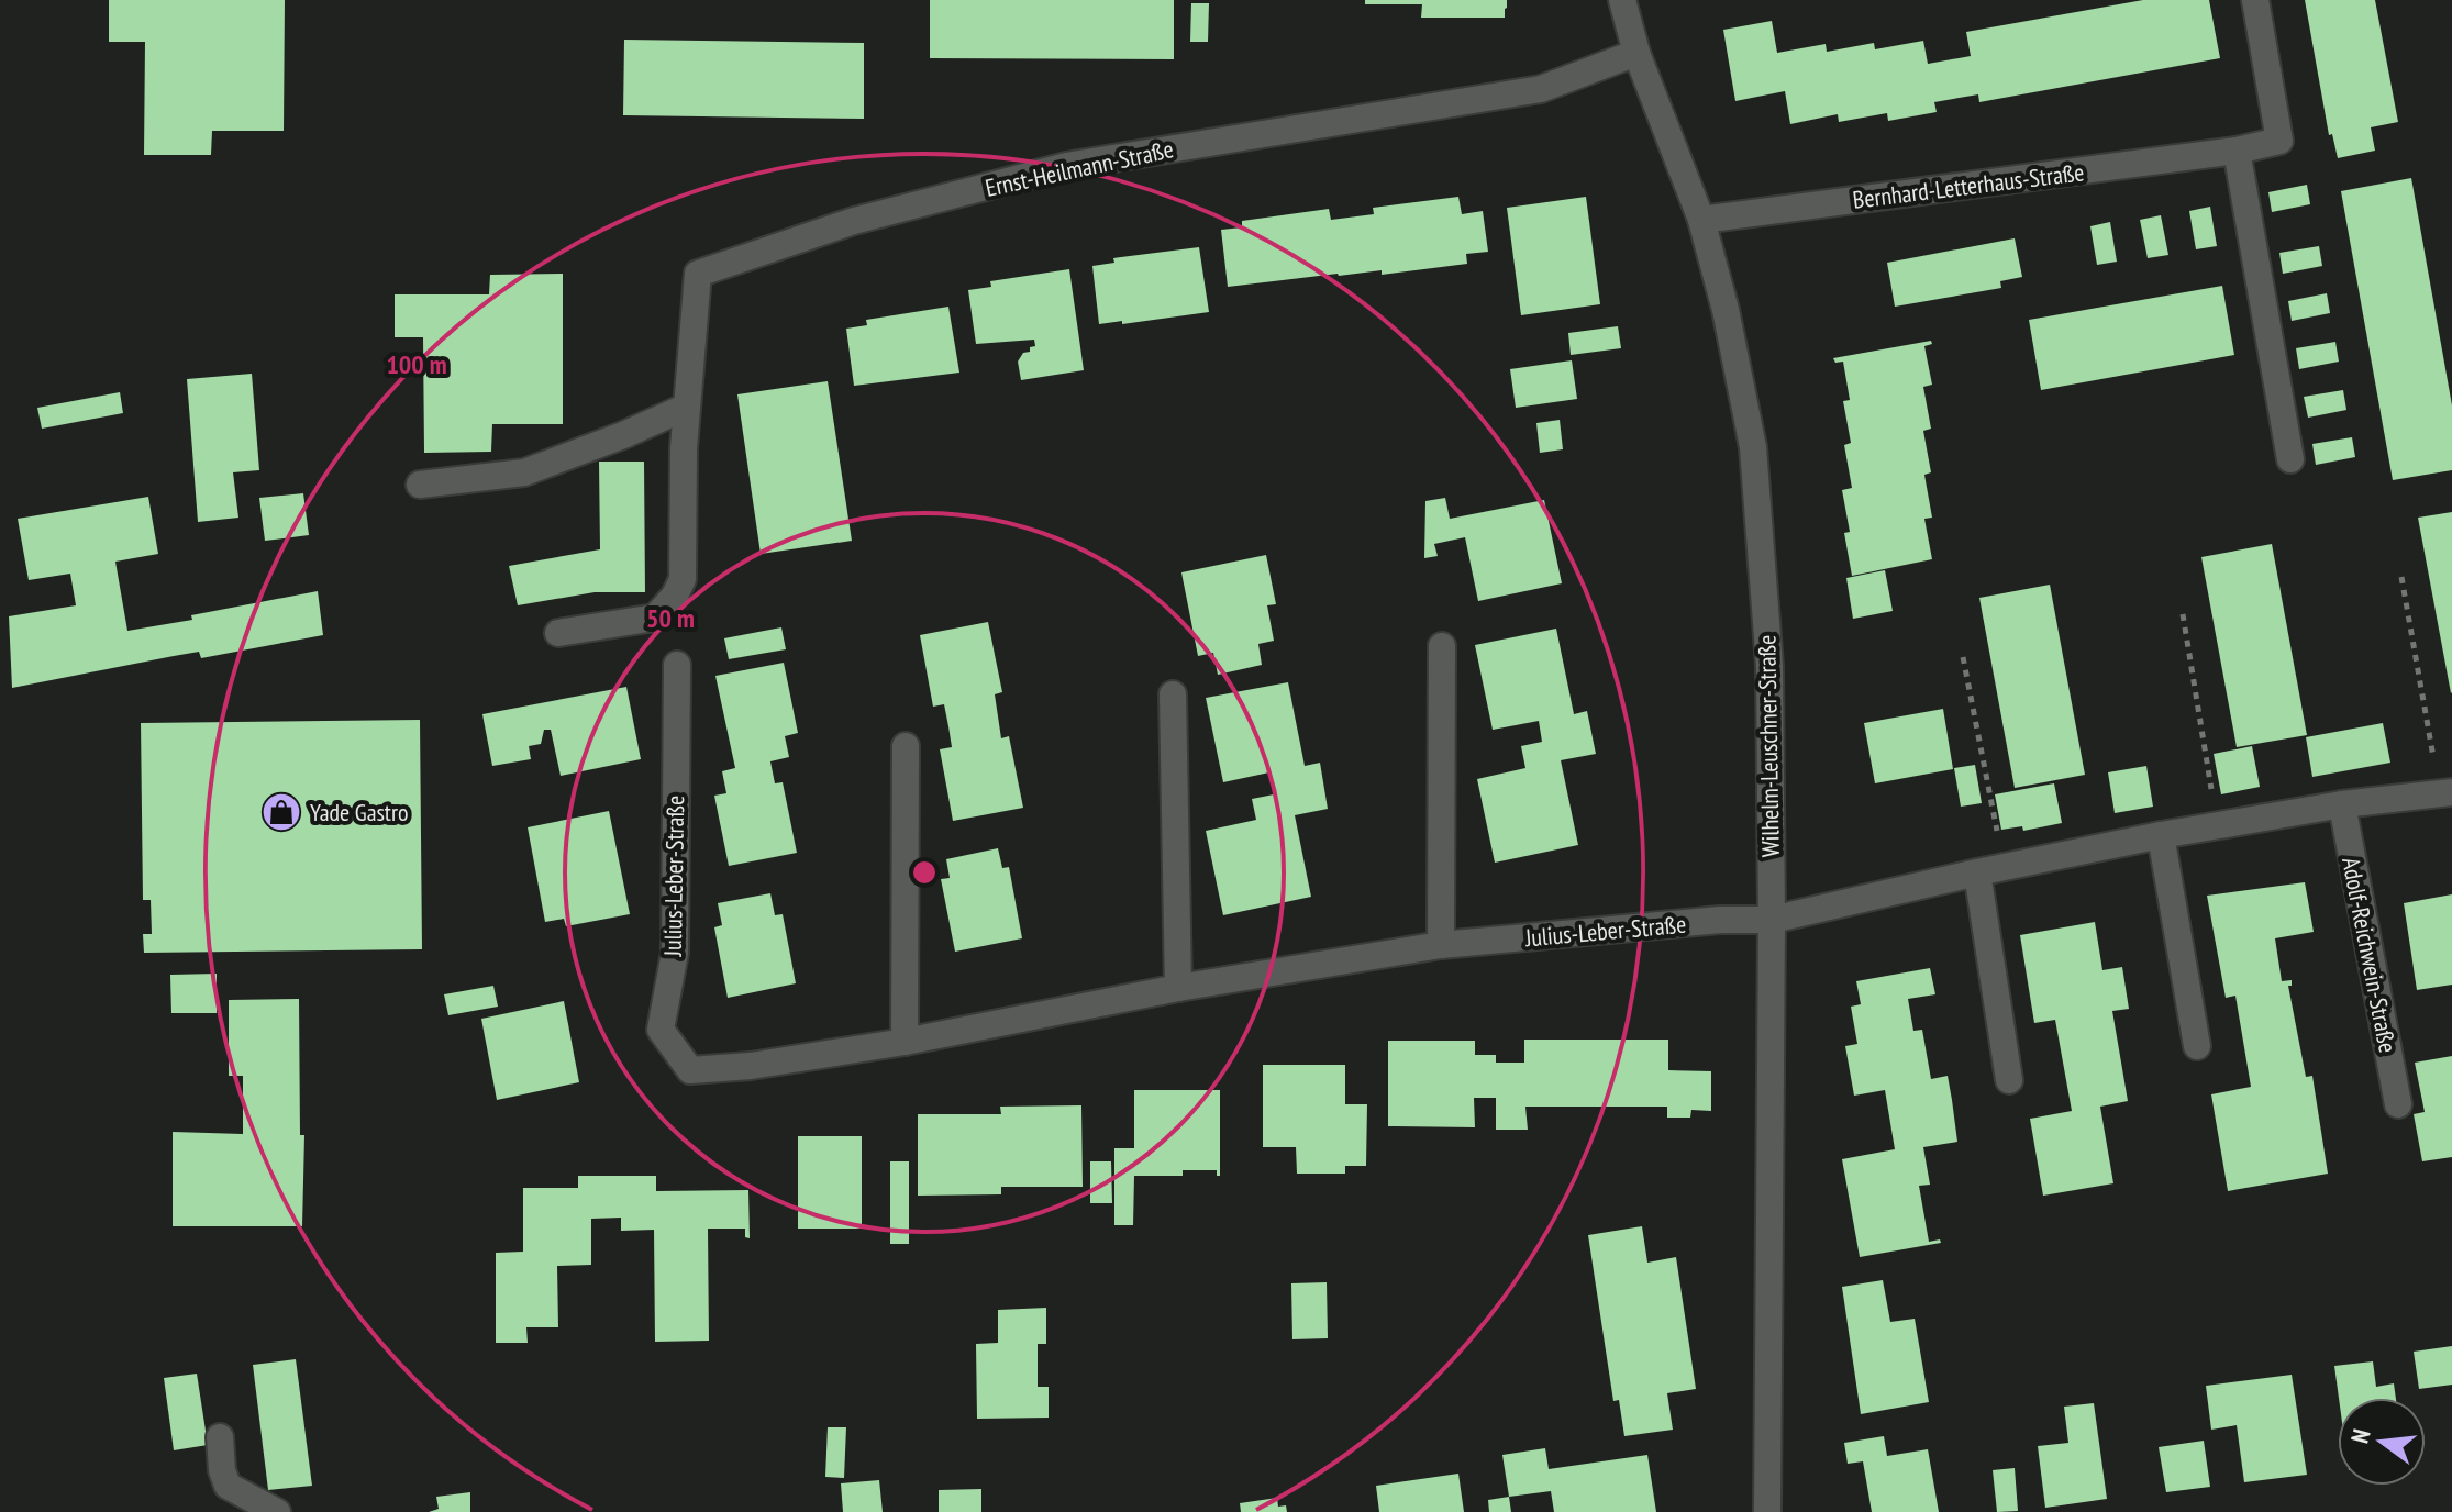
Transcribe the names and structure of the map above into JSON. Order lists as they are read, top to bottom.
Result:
{
  "streets": {
    "street": [
      "Ernst-Heilmann-Straße",
      "Bernhard-Letterhaus-Straße",
      "Wilhelm-Leuschner-Straße",
      "Julius-Leber-Straße",
      "Adolf-Reichwein-Straße"
    ]
  },
  "crossings": [
    ["Ernst-Heilmann-Straße", "Wilhelm-Leuschner-Straße"],
    ["Bernhard-Letterhaus-Straße", "Wilhelm-Leuschner-Straße"],
    ["Wilhelm-Leuschner-Straße", "Julius-Leber-Straße"]
  ],
  "places": {
    "shop": ["Yade Gastro"]
  },
  "north": "left",
  "rings": ["100 m", "50 m"]
}
